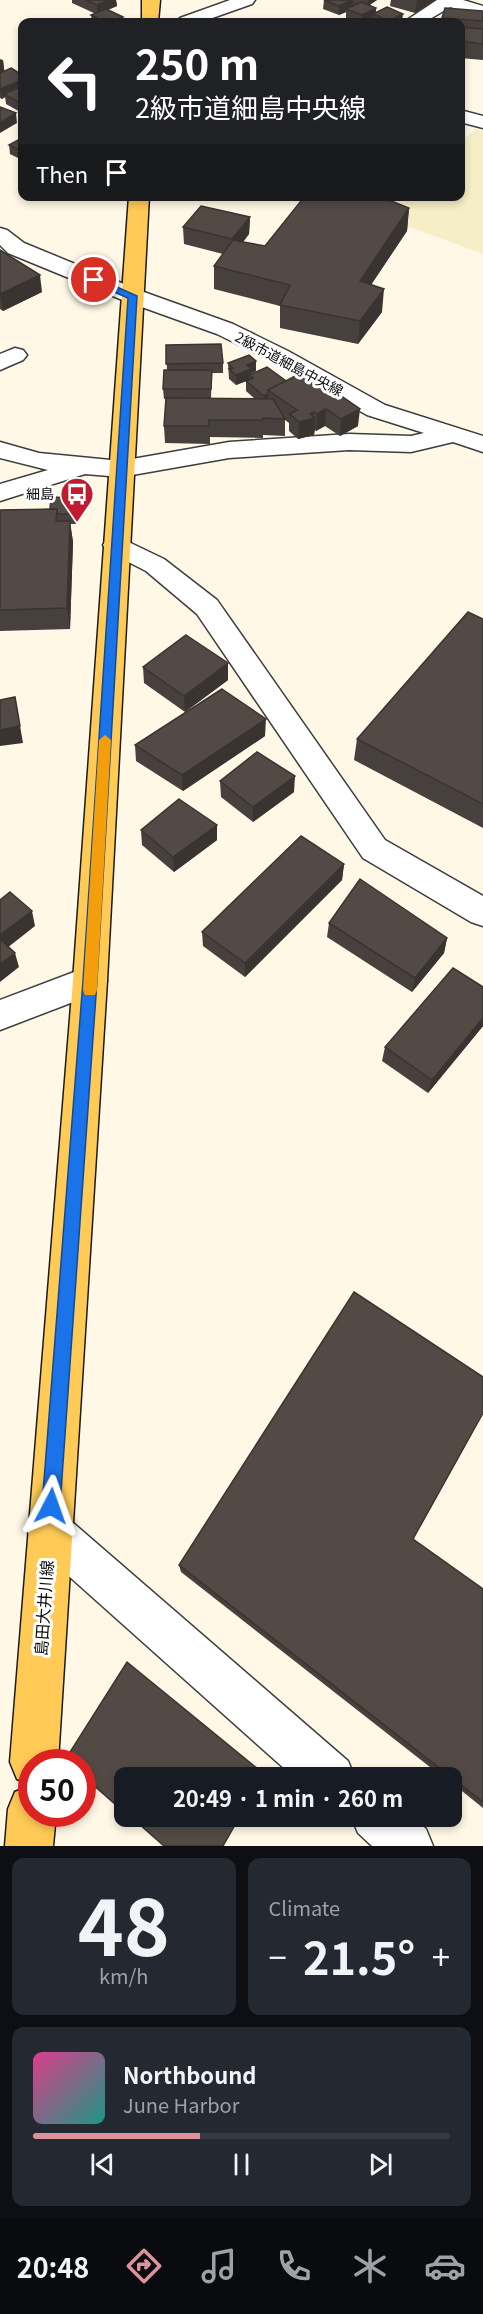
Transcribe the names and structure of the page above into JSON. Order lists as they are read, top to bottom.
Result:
{
  "streets": {
    "main road": ["島田大井川線"],
    "street": ["2級市道細島中央線"]
  },
  "crossings": [
    ["2級市道細島中央線", "島田大井川線"]
  ],
  "places": {
    "bus stop": ["細島"]
  },
  "page": {
    "turn": ["250 m", "2級市道細島中央線"],
    "then": "Then",
    "limit": "50",
    "trip": "20:49 · 1 min · 260 m",
    "tile": [
      ["48", "km/h"],
      "Climate"
    ],
    "heat": ["−", "21.5°", "+"],
    "song": ["Northbound", "June Harbor"],
    "tabs": "20:48"
  }
}
